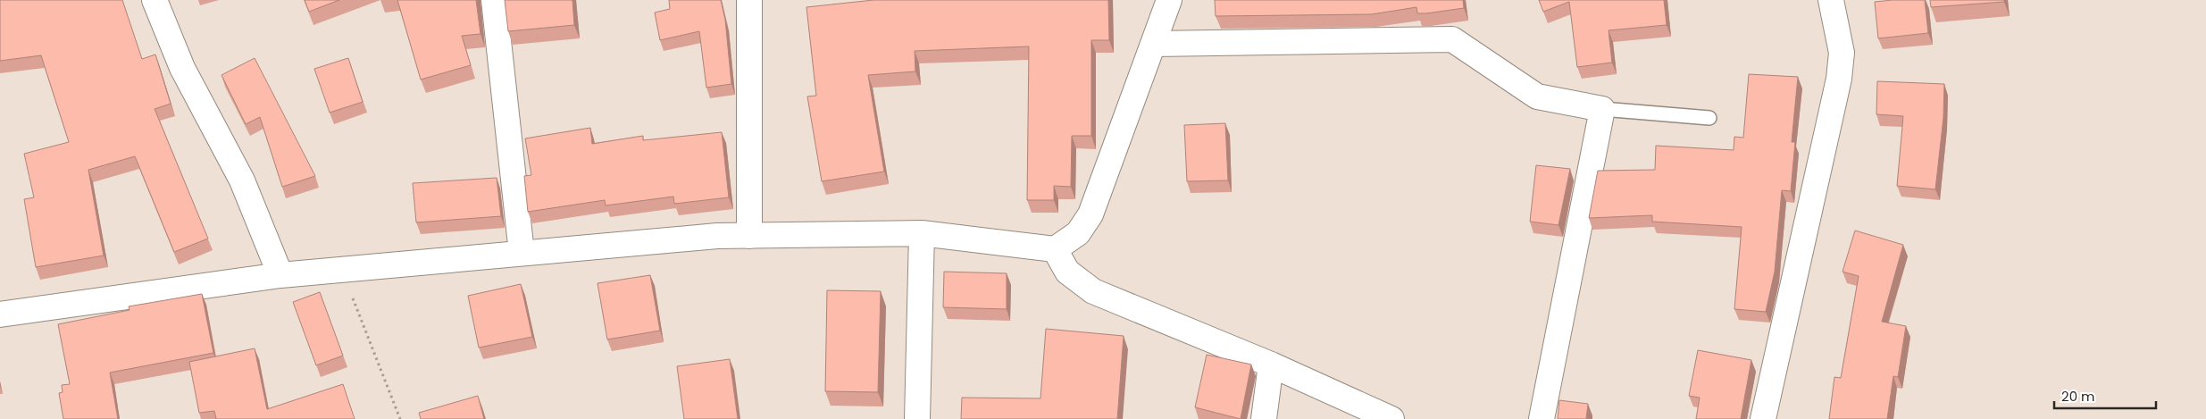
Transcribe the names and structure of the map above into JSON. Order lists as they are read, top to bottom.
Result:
{
  "scale_bar": "20 m"
}
